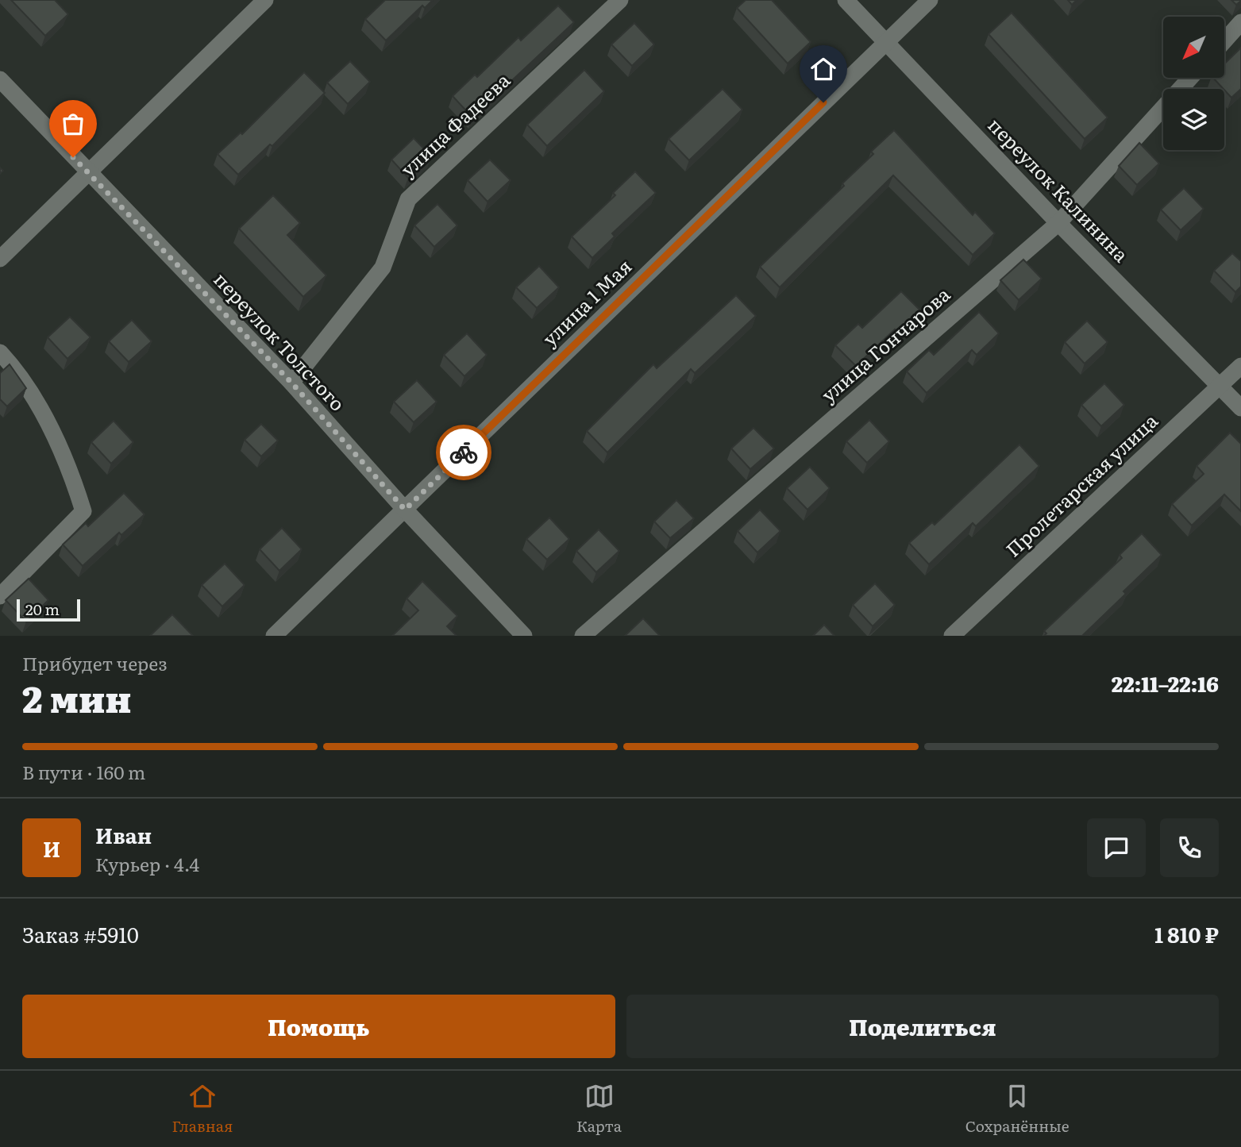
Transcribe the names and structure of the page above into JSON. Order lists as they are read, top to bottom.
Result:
{
  "streets": {
    "street": [
      "улица Фадеева",
      "переулок Калинина",
      "улица 1 Мая",
      "переулок Толстого",
      "улица Гончарова",
      "Пролетарская улица"
    ]
  },
  "crossings": [
    ["улица Фадеева", "переулок Толстого"],
    ["переулок Калинина", "улица 1 Мая"],
    ["переулок Калинина", "улица Гончарова"],
    ["переулок Калинина", "Пролетарская улица"],
    ["улица 1 Мая", "переулок Толстого"]
  ],
  "scale_bar": "20 m",
  "north": "bottom left",
  "page": {
    "scale": "20 m",
    "heading": ["2 мин", "Прибудет через", "22:11–22:16"],
    "panel": [
      "Иван",
      "Курьер · 4.4",
      "Заказ #5910",
      "1 810 ₽"
    ],
    "bar": "В пути · 160 m",
    "round": "И",
    "buttons": ["Помощь", "Поделиться"],
    "tabs": ["Главная", "Карта", "Сохранённые"]
  }
}
